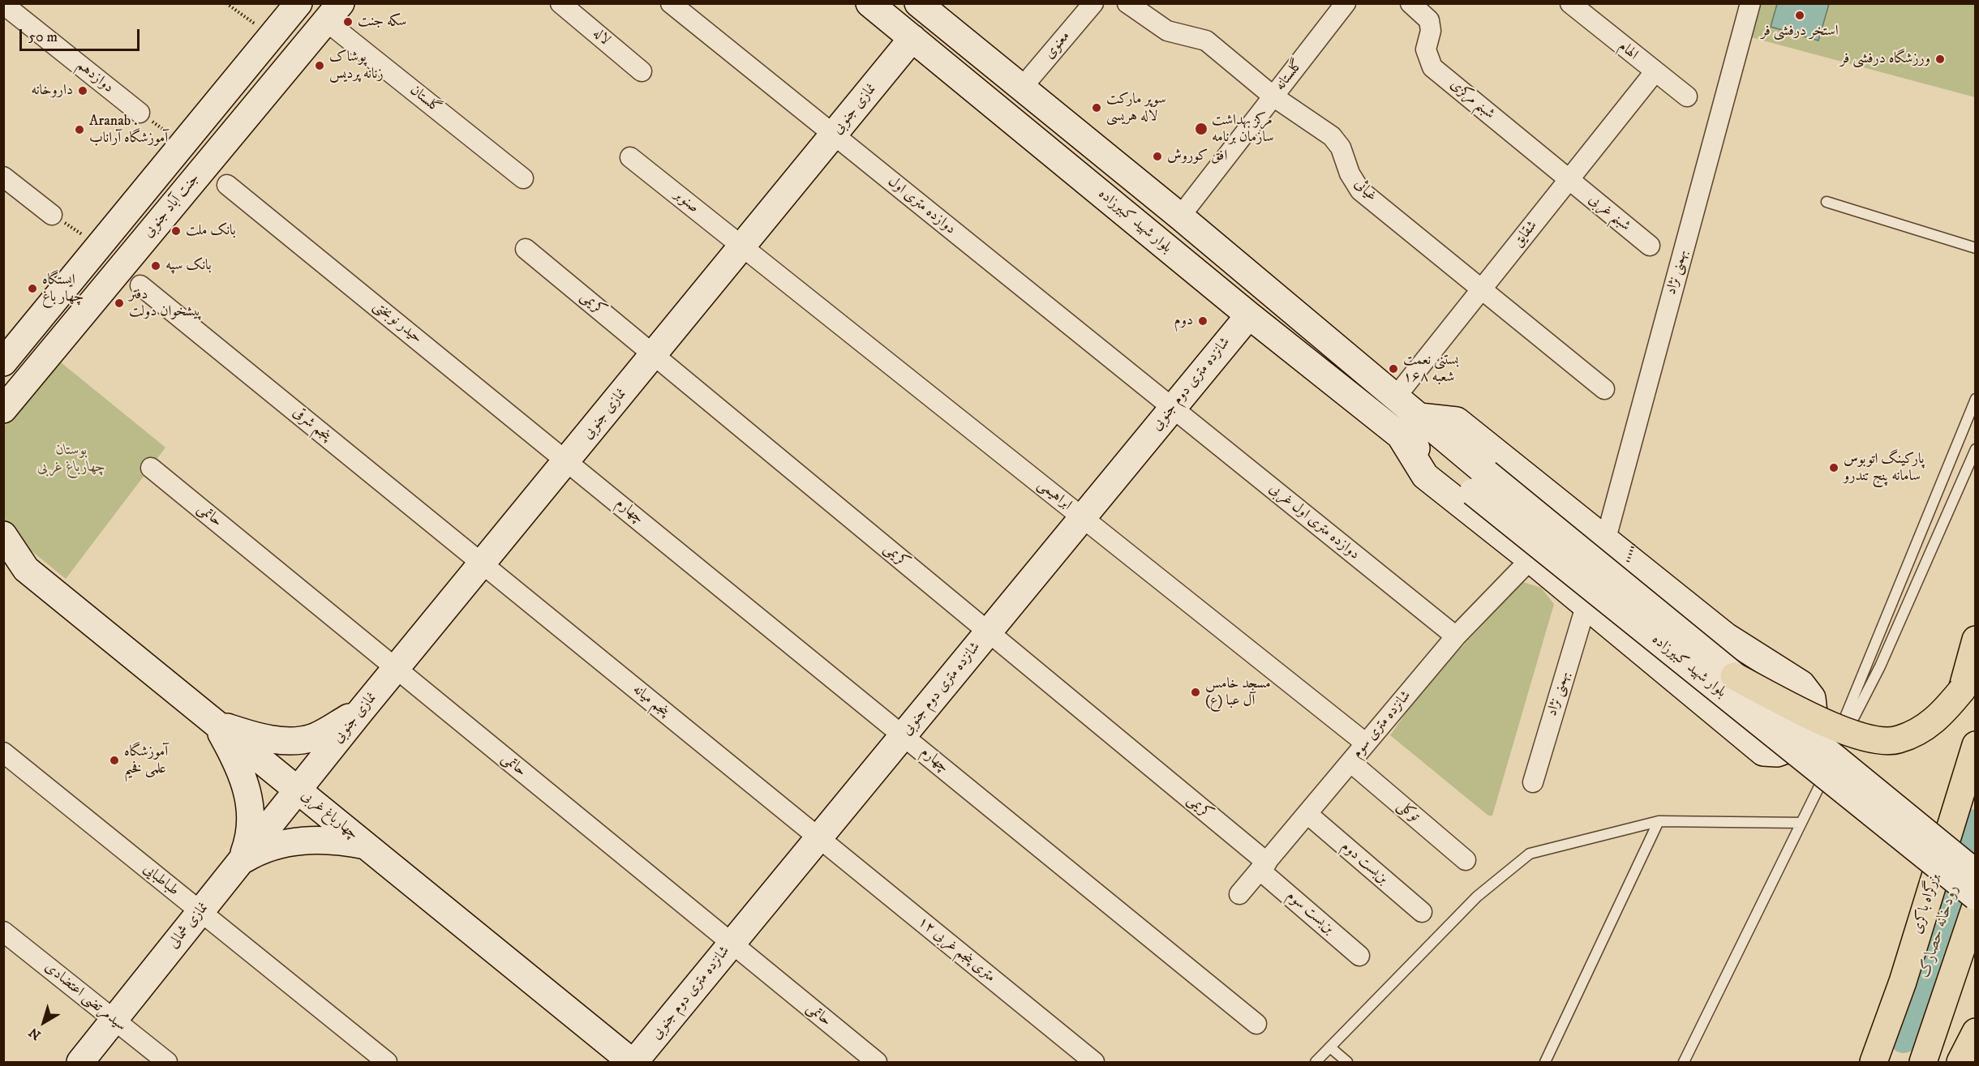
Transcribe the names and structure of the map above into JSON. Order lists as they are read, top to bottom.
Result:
{
  "streets": {
    "highway": ["بزرگراه باکری"],
    "main road": [
      "نمازی جنوبی",
      "جنت آباد جنوبی",
      "بلوار شهید کبیرزاده",
      "شانزده متری دوم جنوبی",
      "چهارباغ غربی",
      "نمازی شمالی"
    ],
    "street": [
      "لاله",
      "معنوی",
      "الهام",
      "گلستانه",
      "دوازدهم",
      "گلستان",
      "شبنم مرکزی",
      "غیاثی",
      "صنوبر",
      "دوازده متری اول",
      "شبنم غربی",
      "شقایق",
      "بهمنی نژاد",
      "کریمی",
      "حیدر نوبختی",
      "پنجم شرقی",
      "ابراهیمی",
      "چهارم",
      "حاتمی",
      "دوازده متری اول غربی",
      "پنجم میانه",
      "شانزده متری سوم",
      "توکلی",
      "بن‌بست دوم",
      "طباطبایی",
      "بن‌بست سوم",
      "۱۲ متری پنجم غربی",
      "سیدمرتضی اعتضادی"
    ]
  },
  "crossings": [
    ["معنوی", "بلوار شهید کبیرزاده"],
    ["الهام", "شقایق"],
    ["گلستانه", "غیاثی"],
    ["گلستانه", "بلوار شهید کبیرزاده"],
    ["گلستان", "جنت آباد جنوبی"],
    ["شبنم مرکزی", "شبنم غربی"],
    ["شبنم مرکزی", "شقایق"],
    ["نمازی جنوبی", "صنوبر"],
    ["نمازی جنوبی", "دوازده متری اول"],
    ["نمازی جنوبی", "بلوار شهید کبیرزاده"],
    ["نمازی جنوبی", "کریمی"],
    ["نمازی جنوبی", "حیدر نوبختی"],
    ["نمازی جنوبی", "پنجم شرقی"],
    ["نمازی جنوبی", "ابراهیمی"],
    ["نمازی جنوبی", "چهارم"],
    ["نمازی جنوبی", "حاتمی"],
    ["نمازی جنوبی", "پنجم میانه"],
    ["نمازی جنوبی", "چهارباغ غربی"],
    ["نمازی جنوبی", "نمازی شمالی"],
    ["غیاثی", "شقایق"],
    ["صنوبر", "ابراهیمی"],
    ["دوازده متری اول", "شانزده متری دوم جنوبی"],
    ["دوازده متری اول", "دوازده متری اول غربی"],
    ["شبنم غربی", "شقایق"],
    ["بلوار شهید کبیرزاده", "شقایق"],
    ["بلوار شهید کبیرزاده", "بهمنی نژاد"],
    ["بلوار شهید کبیرزاده", "شانزده متری دوم جنوبی"],
    ["بلوار شهید کبیرزاده", "شانزده متری سوم"],
    ["کریمی", "شانزده متری دوم جنوبی"],
    ["کریمی", "شانزده متری سوم"],
    ["کریمی", "بن‌بست سوم"],
    ["حیدر نوبختی", "چهارم"],
    ["شانزده متری دوم جنوبی", "ابراهیمی"],
    ["شانزده متری دوم جنوبی", "چهارم"],
    ["شانزده متری دوم جنوبی", "حاتمی"],
    ["شانزده متری دوم جنوبی", "دوازده متری اول غربی"],
    ["شانزده متری دوم جنوبی", "پنجم میانه"],
    ["شانزده متری دوم جنوبی", "چهارباغ غربی"],
    ["شانزده متری دوم جنوبی", "۱۲ متری پنجم غربی"],
    ["پنجم شرقی", "پنجم میانه"],
    ["ابراهیمی", "شانزده متری سوم"],
    ["دوازده متری اول غربی", "شانزده متری سوم"],
    ["پنجم میانه", "۱۲ متری پنجم غربی"],
    ["شانزده متری سوم", "توکلی"],
    ["شانزده متری سوم", "بن‌بست دوم"],
    ["شانزده متری سوم", "بن‌بست سوم"],
    ["چهارباغ غربی", "نمازی شمالی"],
    ["طباطبایی", "نمازی شمالی"],
    ["نمازی شمالی", "سیدمرتضی اعتضادی"]
  ],
  "water": ["رودخانه حصارک"],
  "parks": ["بوستان چهارباغ غربی"],
  "places": [
    "استخر درفشی فر",
    "سکه جنت",
    "ورزشگاه درفشی فر",
    "پوشاک زنانه پردیس",
    "داروخانه",
    "سوپر مارکت لاله هریسی",
    "مرکز بهداشت سازمان برنامه",
    "Aranab . آموزشگاه آراناب",
    "افق کوروش",
    "بانک ملت",
    "بانک سپه",
    "ایستگاه چهار باغ",
    "دفتر پیشخوان دولت",
    "دوم",
    "بستنی نعمت شعبه ۱۶۸",
    "پارکینگ اتوبوس سامانه پنج تندرو",
    "مسجد خامس آل عبا (ع)",
    "آموزشگاه علمی فخیم"
  ],
  "scale_bar": "50 m",
  "north": "bottom left"
}
